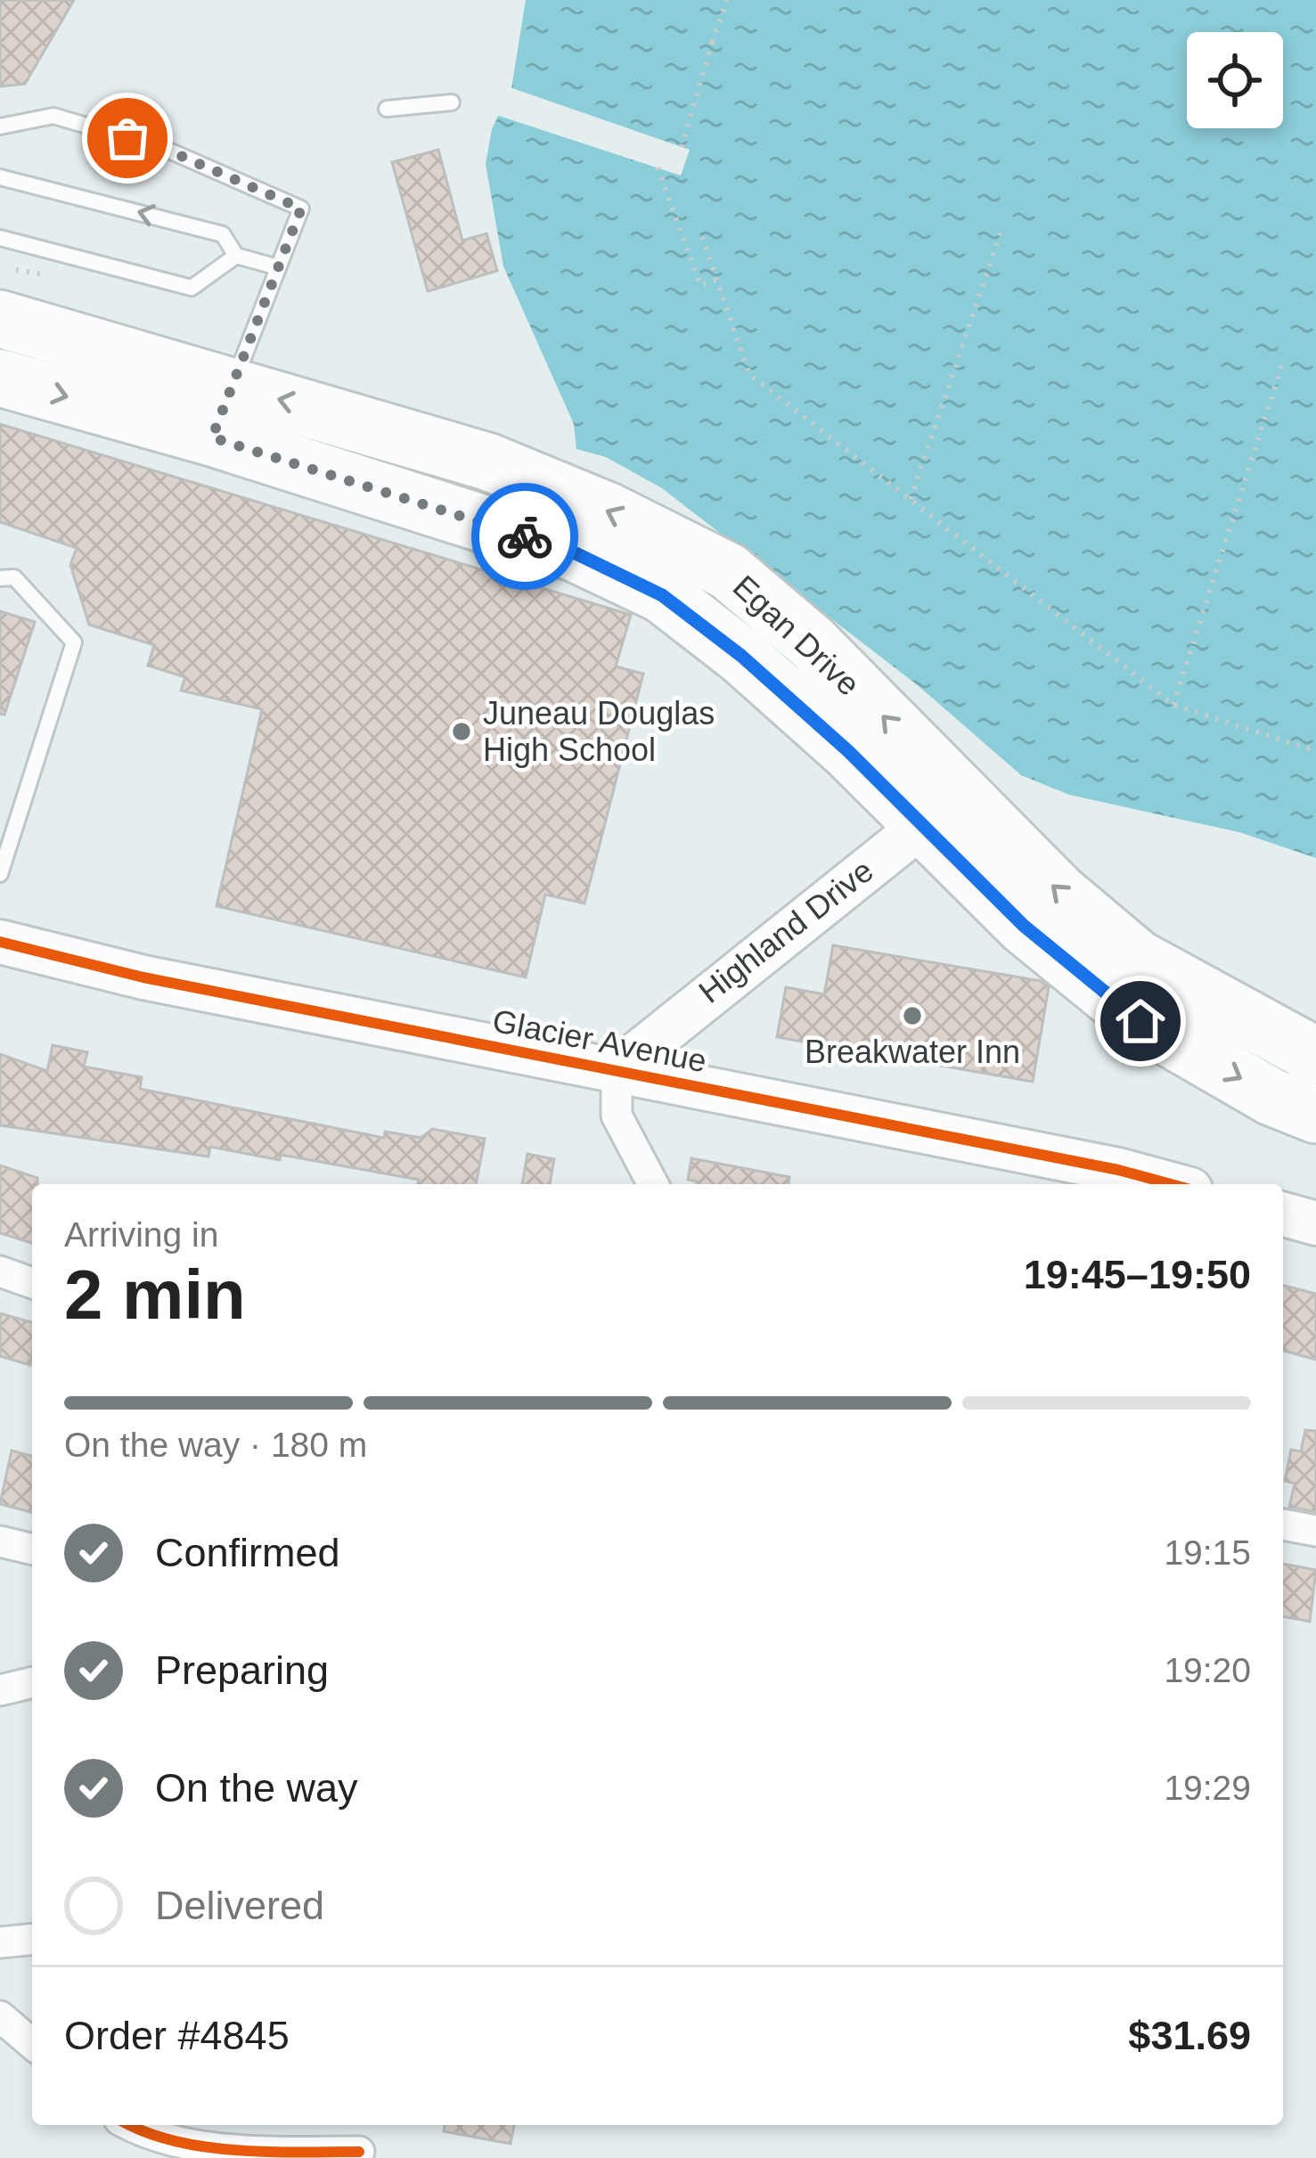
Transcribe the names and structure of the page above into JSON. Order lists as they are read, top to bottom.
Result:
{
  "streets": {
    "highway": ["Egan Drive"],
    "main road": ["Highland Drive", "Glacier Avenue"]
  },
  "crossings": [
    ["Egan Drive", "Highland Drive"],
    ["Highland Drive", "Glacier Avenue"]
  ],
  "places": ["Juneau Douglas High School", "Breakwater Inn"],
  "page": {
    "heading": ["2 min", "Arriving in", "19:45–19:50"],
    "panel": ["Order #4845", "$31.69"],
    "bar": "On the way · 180 m",
    "list": [
      ["Confirmed", "19:15"],
      ["Preparing", "19:20"],
      ["On the way", "19:29"],
      "Delivered"
    ]
  }
}
